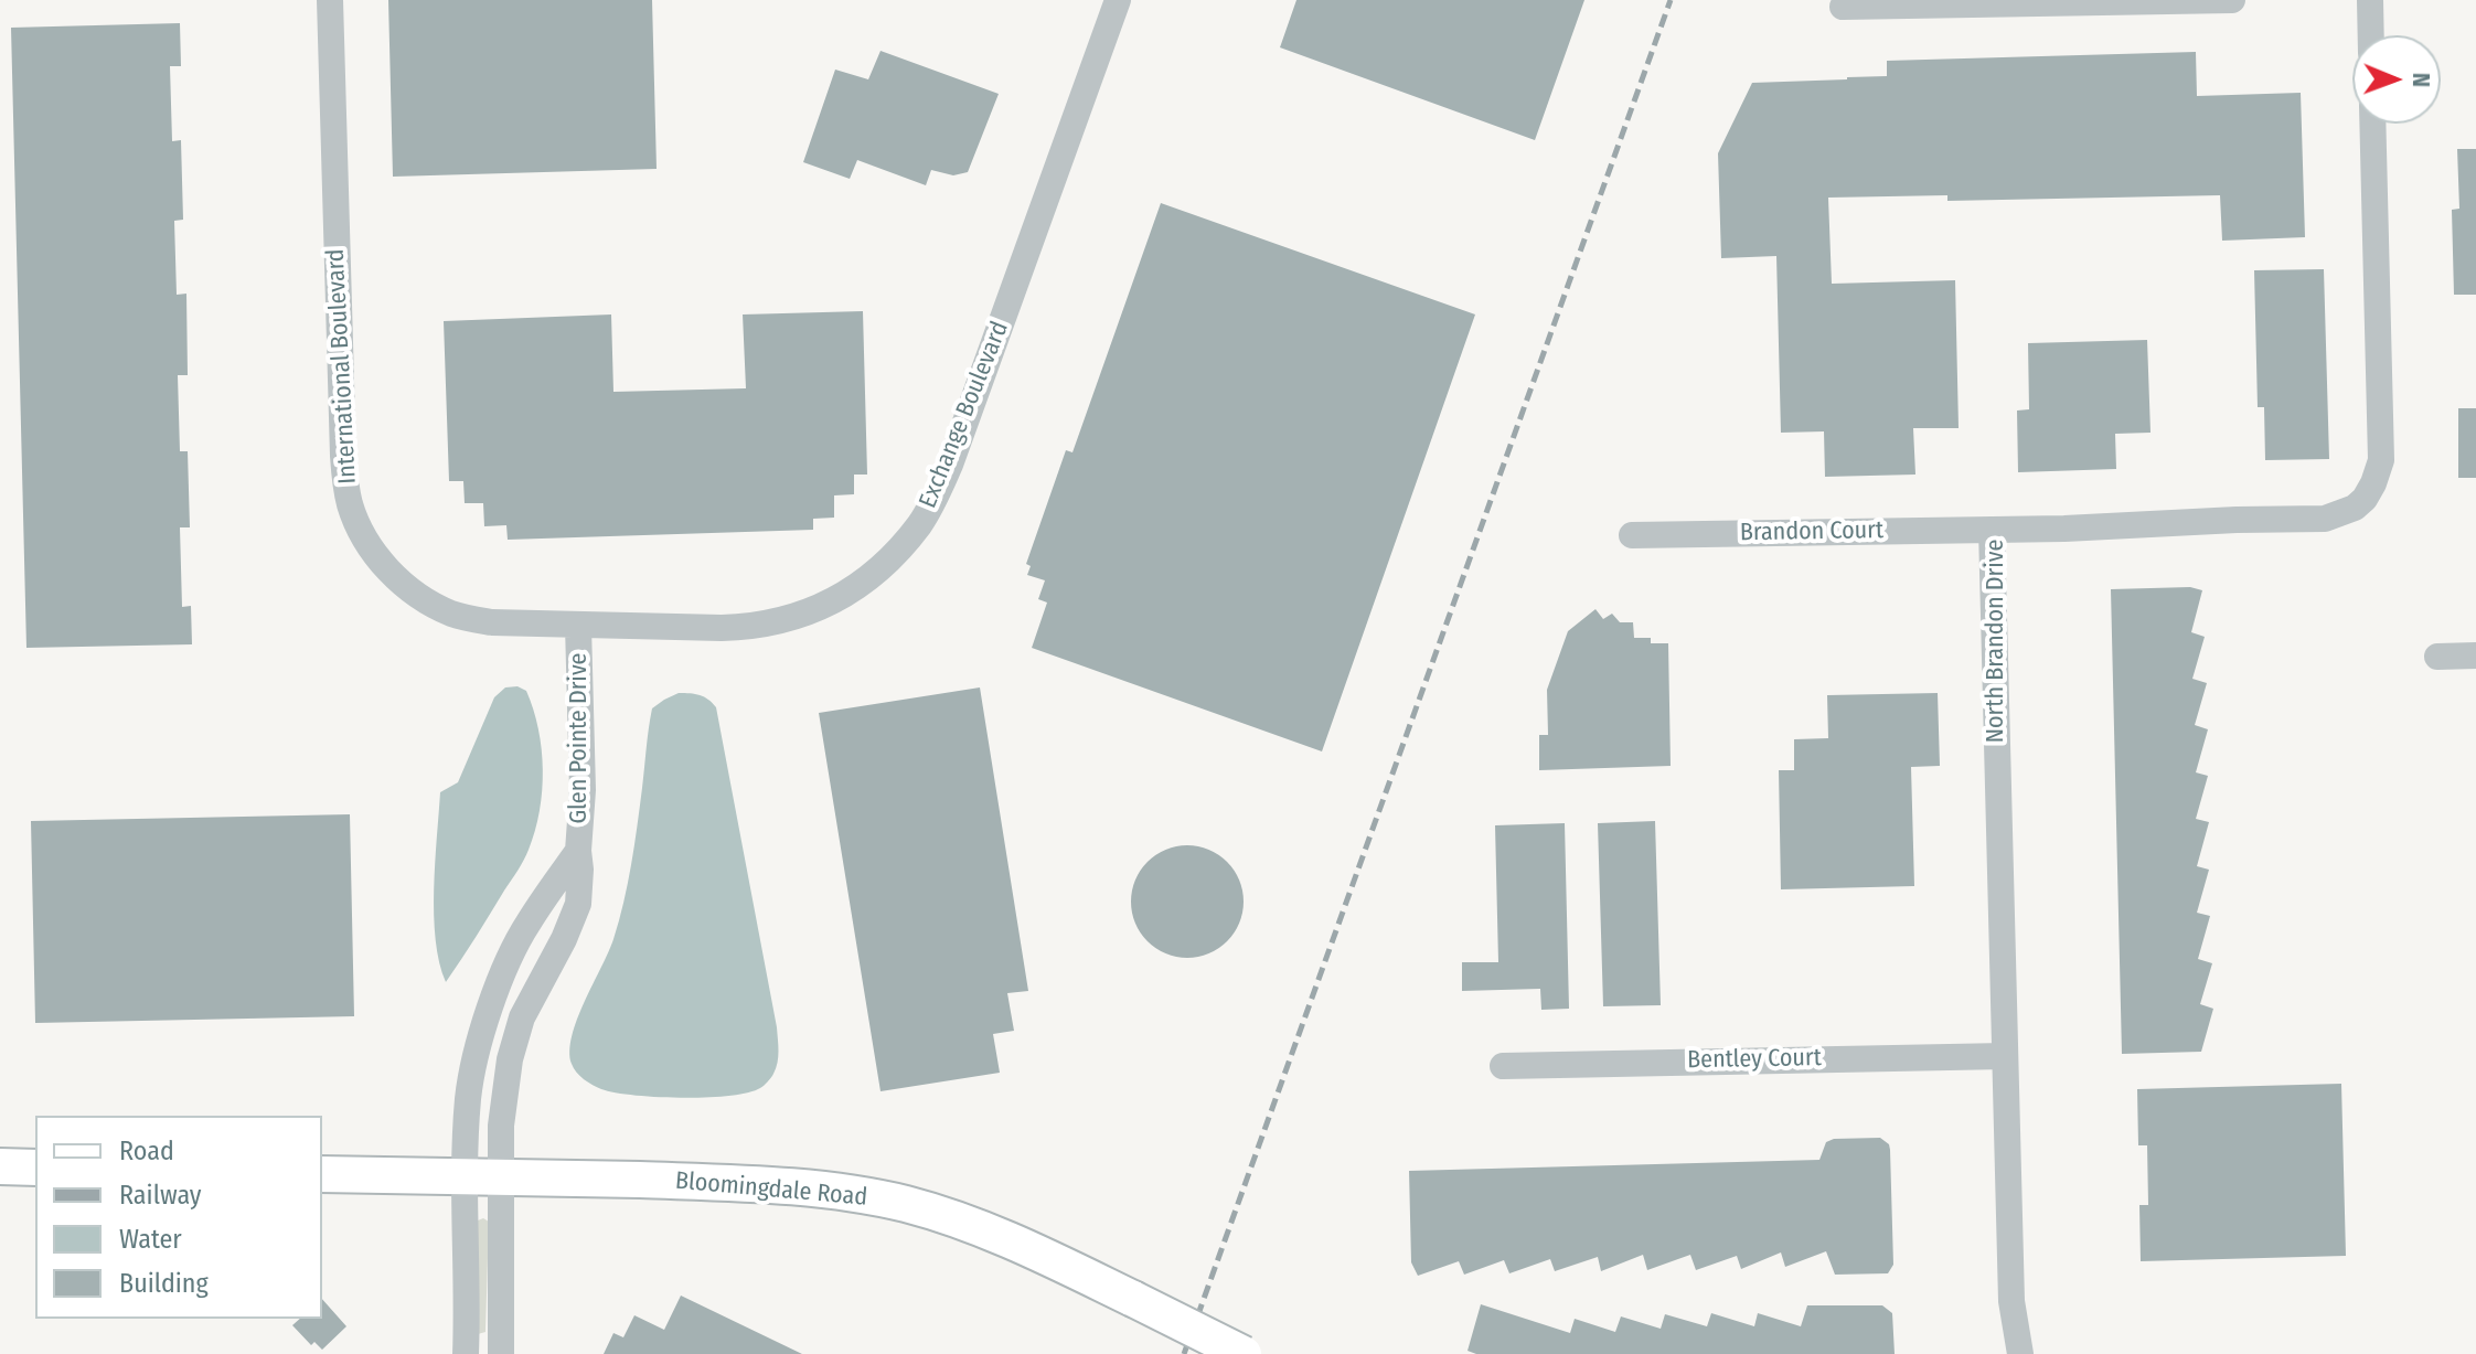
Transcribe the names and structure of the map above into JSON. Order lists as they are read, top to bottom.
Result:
{
  "streets": {
    "main road": ["Bloomingdale Road"],
    "street": [
      "International Boulevard",
      "Exchange Boulevard",
      "Brandon Court",
      "North Brandon Drive",
      "Glen Pointe Drive",
      "Bentley Court"
    ]
  },
  "crossings": [
    ["International Boulevard", "Exchange Boulevard"],
    ["International Boulevard", "Glen Pointe Drive"],
    ["Exchange Boulevard", "Glen Pointe Drive"],
    ["Brandon Court", "North Brandon Drive"],
    ["North Brandon Drive", "Bentley Court"],
    ["Glen Pointe Drive", "Bloomingdale Road"]
  ],
  "legend": [
    "Road",
    "Railway",
    "Water",
    "Building"
  ],
  "north": "right"
}
